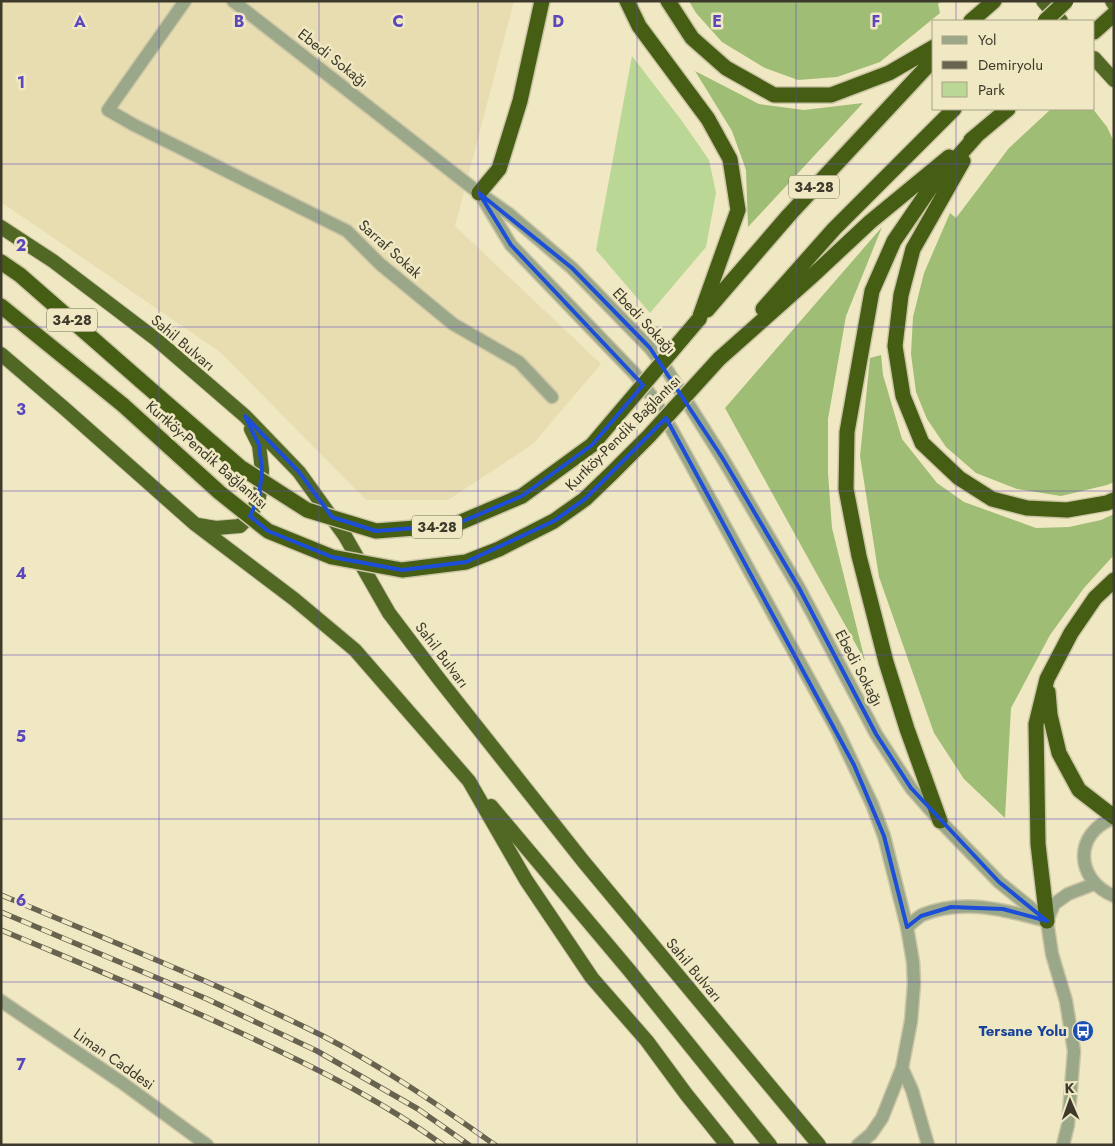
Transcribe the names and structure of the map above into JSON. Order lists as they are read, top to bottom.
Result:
{
  "streets": {
    "highway": ["34-28", "Sahil Bulvarı", "Kurtköy-Pendik Bağlantısı"],
    "street": ["Ebedi Sokağı", "Sarraf Sokak", "Liman Caddesi"]
  },
  "places": {
    "bus stop": ["Tersane Yolu"]
  },
  "legend": ["Yol", "Demiryolu", "Park"],
  "north": "top",
  "grid": {
    "columns": [
      "A",
      "B",
      "C",
      "D",
      "E",
      "F"
    ],
    "rows": [
      "1",
      "2",
      "3",
      "4",
      "5",
      "6",
      "7"
    ]
  }
}
